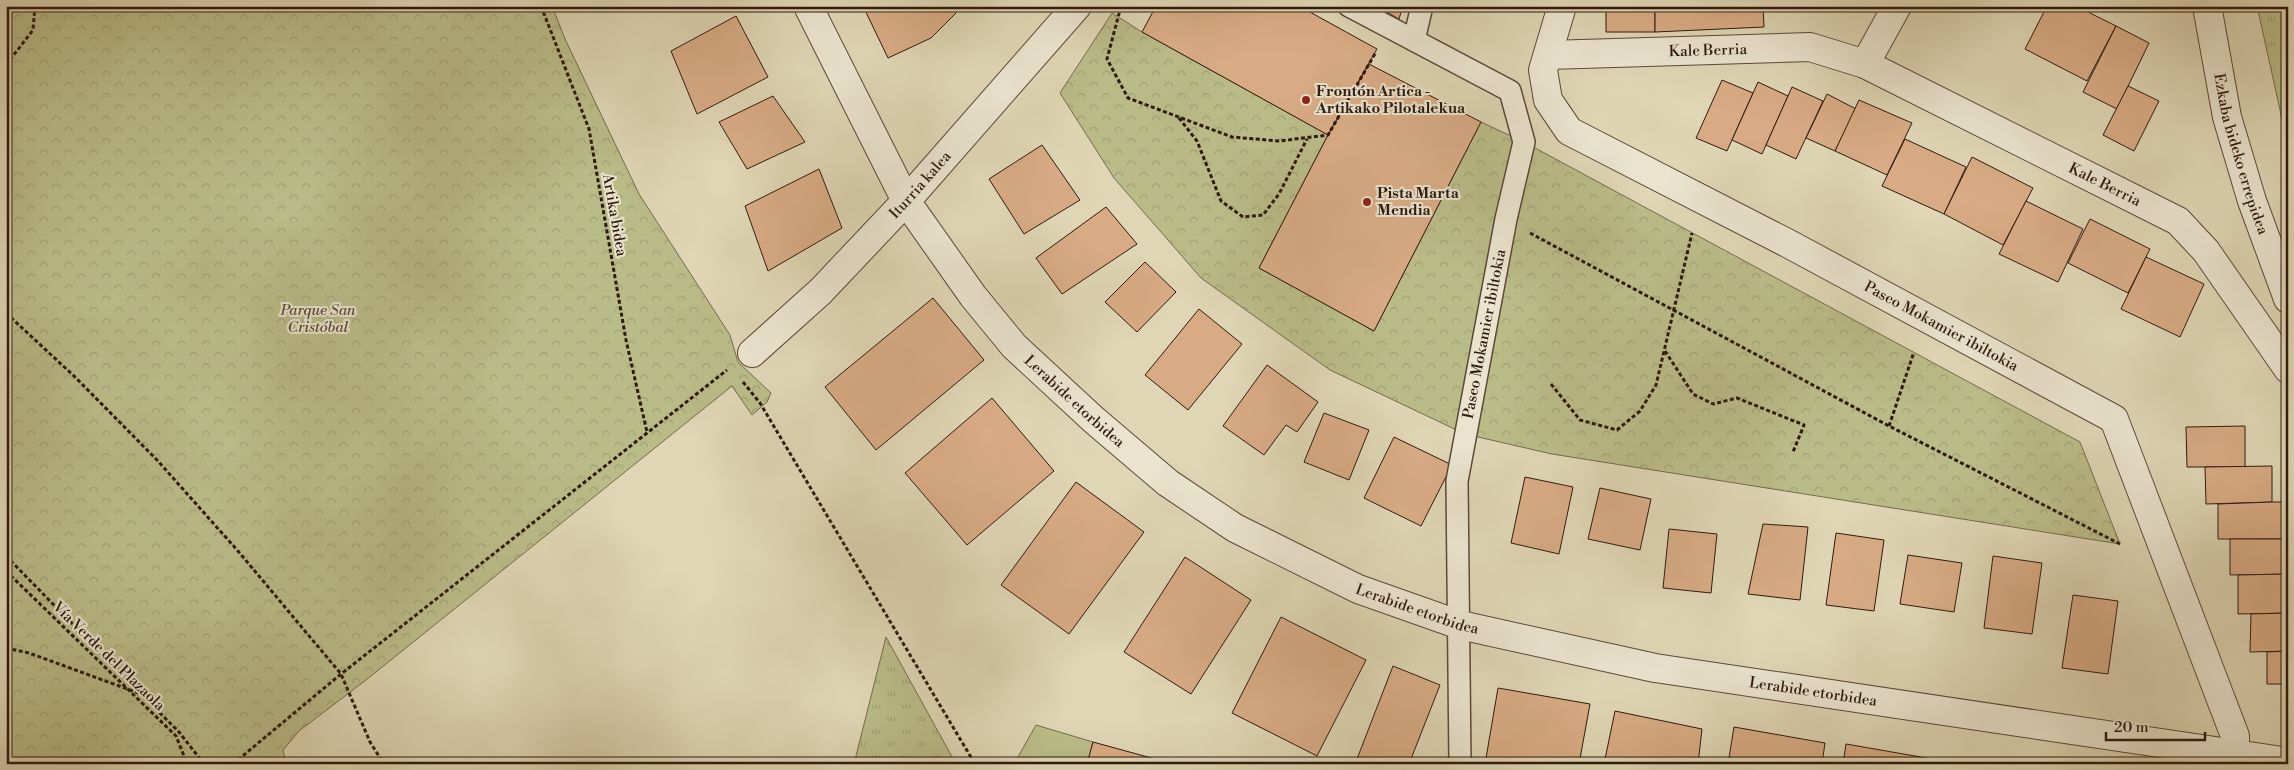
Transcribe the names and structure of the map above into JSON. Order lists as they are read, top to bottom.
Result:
{
  "streets": {
    "street": [
      "Kale Berria",
      "Ezkaba bideko errepidea",
      "Iturria kalea",
      "Paseo Mokamier ibiltokia",
      "Lerabide etorbidea"
    ],
    "path": ["Artika bidea", "Vía Verde del Plazaola"]
  },
  "crossings": [
    ["Kale Berria", "Paseo Mokamier ibiltokia"],
    ["Iturria kalea", "Lerabide etorbidea"],
    ["Paseo Mokamier ibiltokia", "Lerabide etorbidea"]
  ],
  "parks": ["Parque San Cristóbal"],
  "places": ["Frontón Artica - Artikako Pilotalekua", "Pista Marta Mendia"],
  "scale_bar": "20 m"
}
